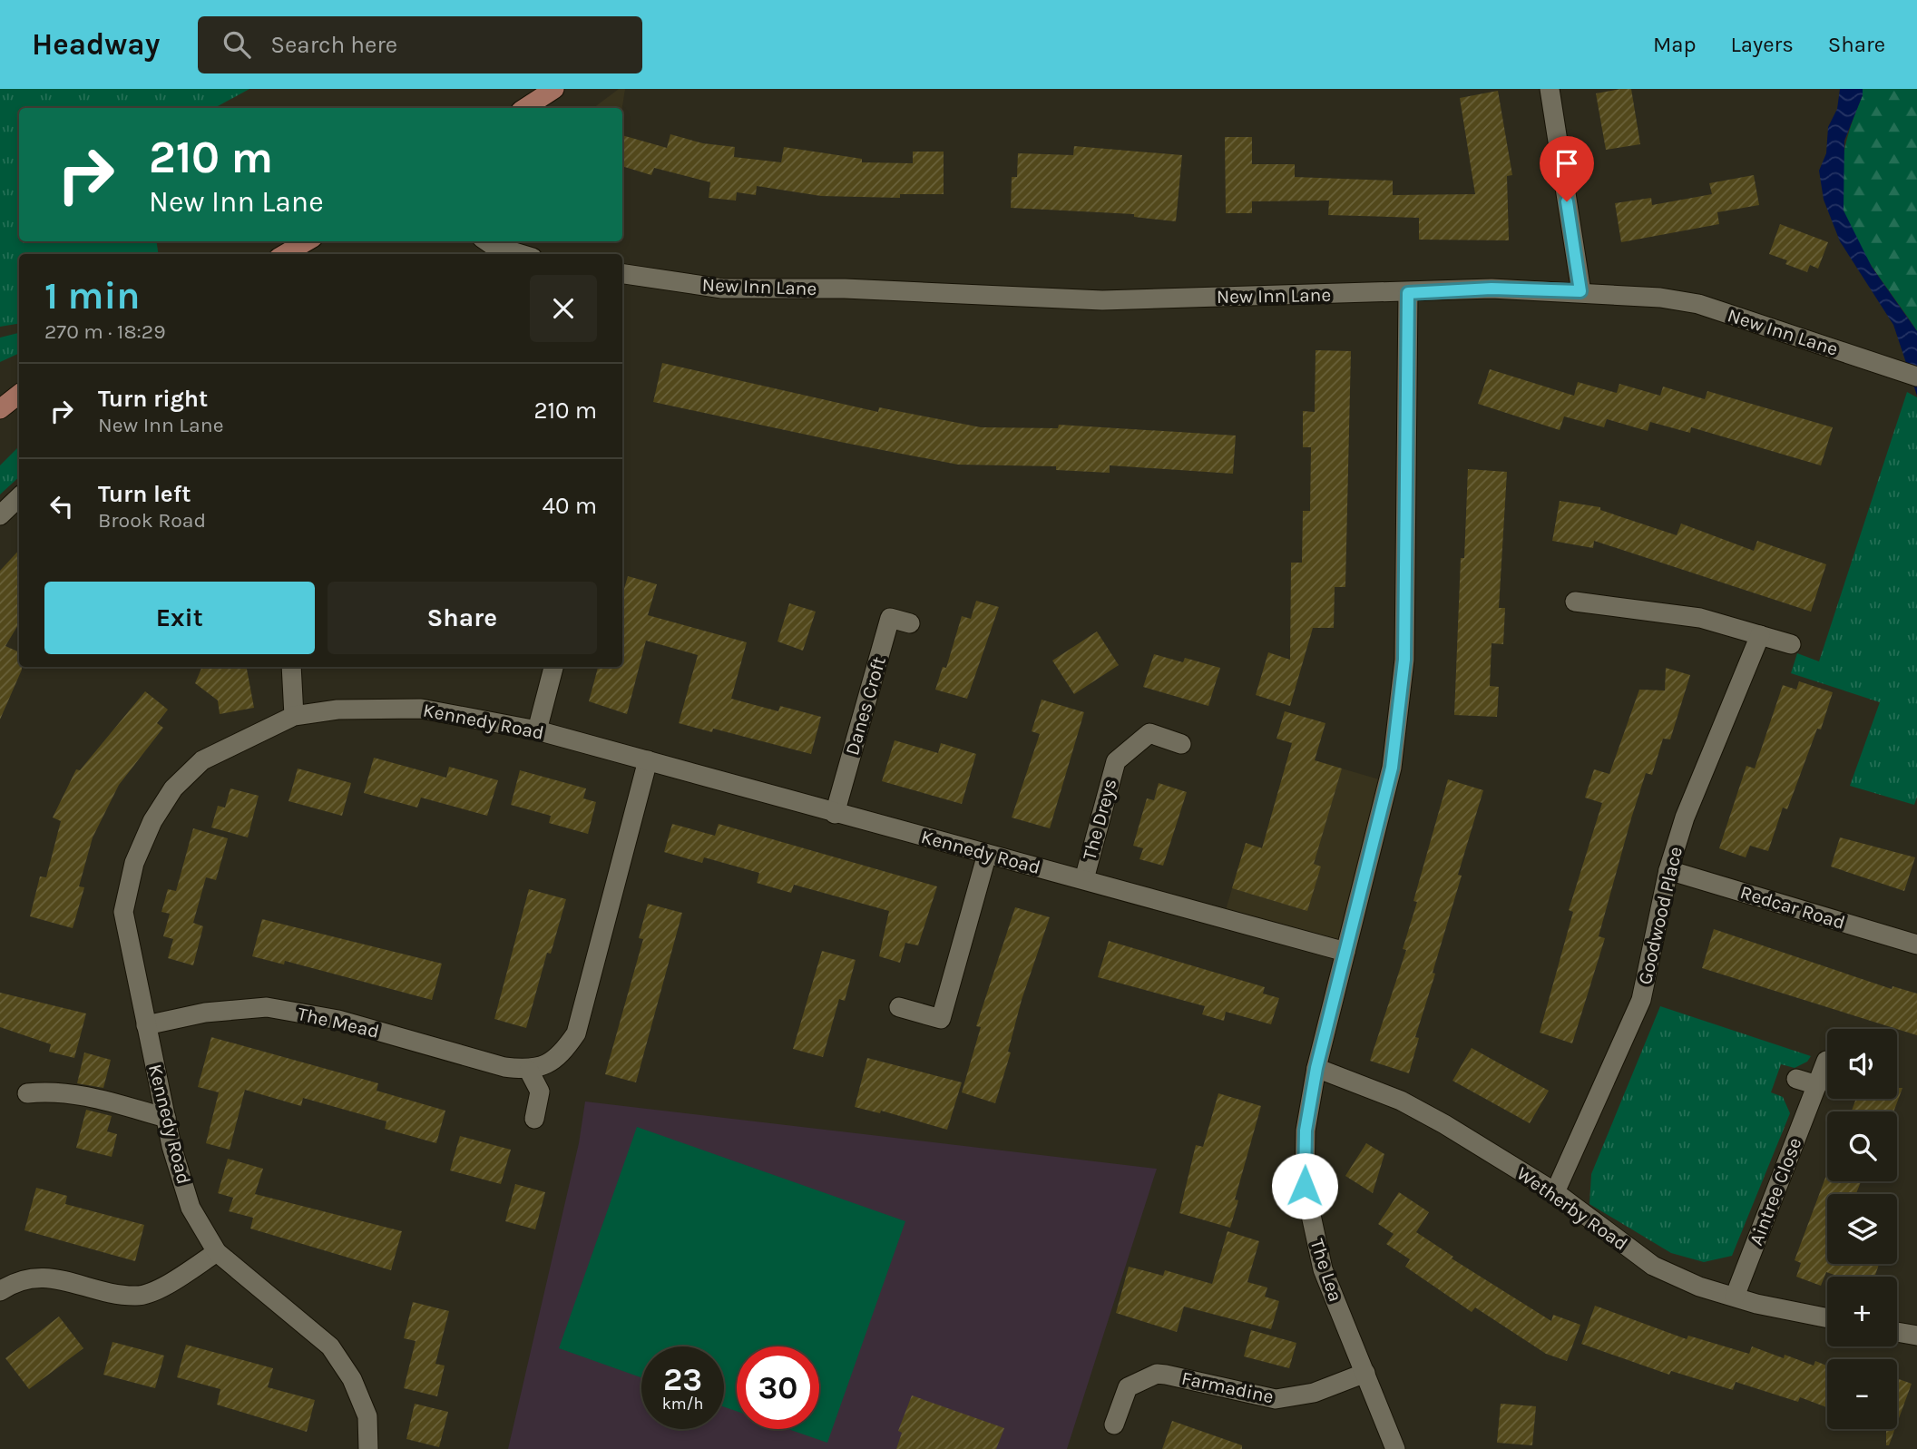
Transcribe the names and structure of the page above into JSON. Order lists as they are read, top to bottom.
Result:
{
  "streets": {
    "street": [
      "New Inn Lane",
      "Danes Croft",
      "Kennedy Road",
      "The Dreys",
      "Redcar Road",
      "Goodwood Place",
      "The Mead",
      "Aintree Close",
      "Wetherby Road",
      "The Lea",
      "Farmadine"
    ]
  },
  "crossings": [
    ["New Inn Lane", "The Lea"],
    ["Danes Croft", "Kennedy Road"],
    ["Kennedy Road", "The Dreys"],
    ["Kennedy Road", "The Mead"],
    ["Kennedy Road", "The Lea"],
    ["Redcar Road", "Goodwood Place"],
    ["Goodwood Place", "Wetherby Road"],
    ["Aintree Close", "Wetherby Road"],
    ["Wetherby Road", "The Lea"],
    ["The Lea", "Farmadine"]
  ],
  "page": {
    "header": "Headway",
    "search": "Search here",
    "nav": ["Map", "Layers", "Share"],
    "turn": ["210 m", "New Inn Lane"],
    "heading": ["1 min", "270 m · 18:29"],
    "list": [
      {
        "name": "Turn right",
        "note": "New Inn Lane",
        "value": "210 m"
      },
      {
        "name": "Turn left",
        "note": "Brook Road",
        "value": "40 m"
      }
    ],
    "buttons": ["Exit", "Share"],
    "map_buttons": ["+", "−"],
    "speed": "23 km/h",
    "limit": "30"
  }
}
